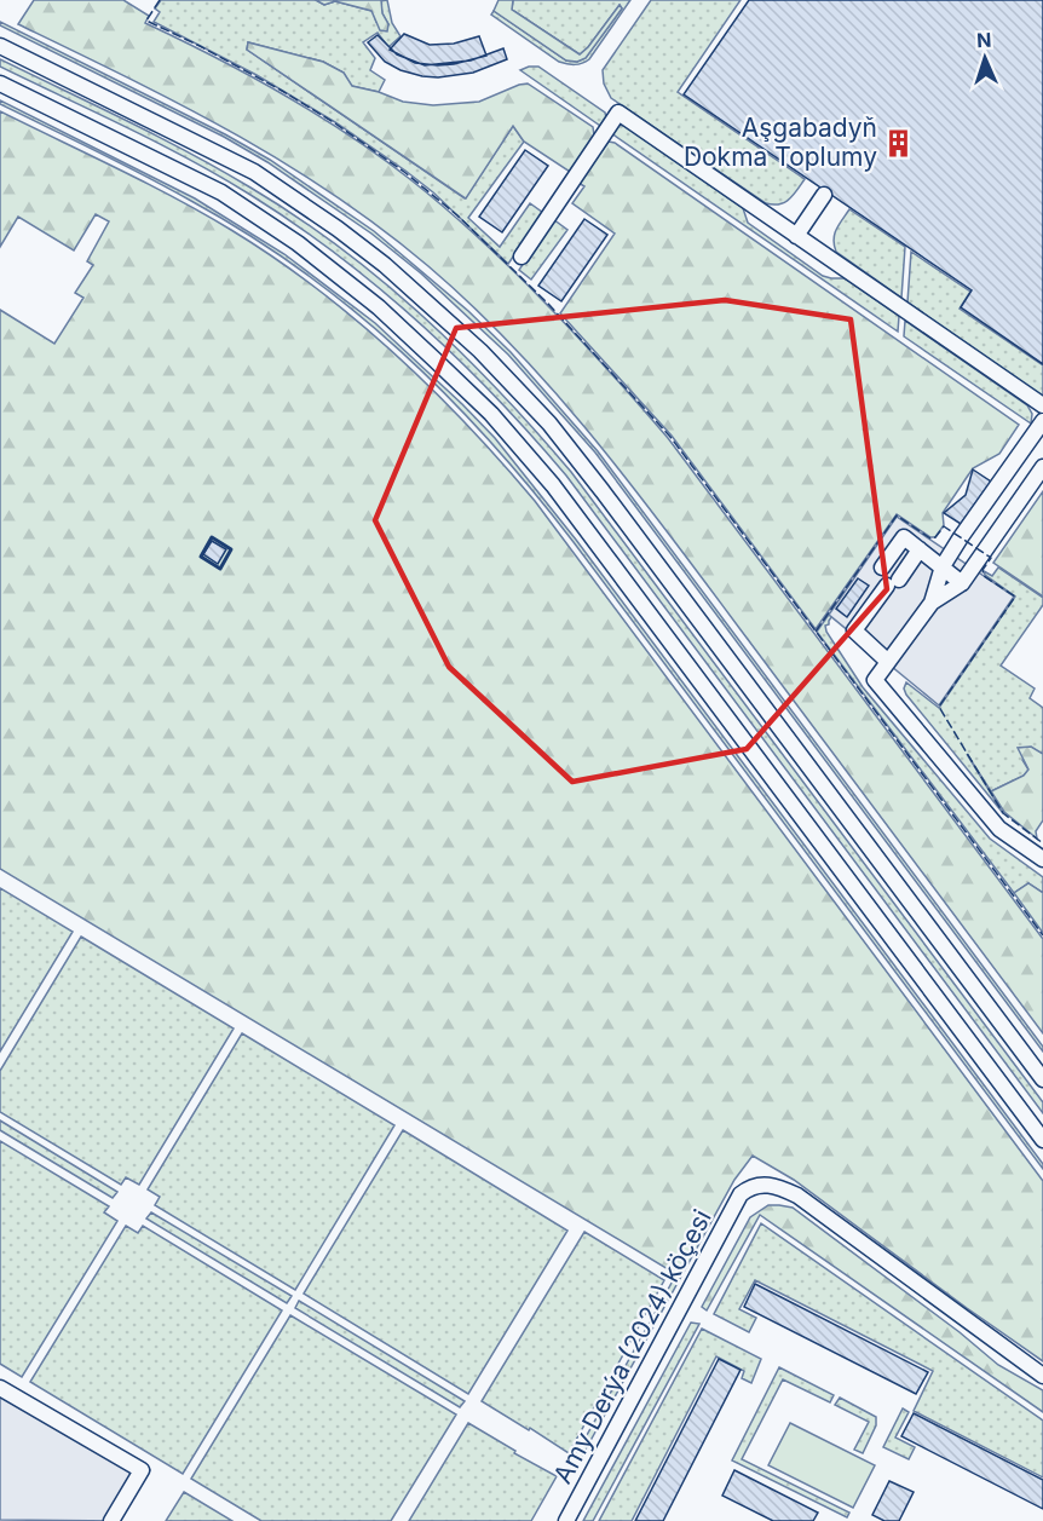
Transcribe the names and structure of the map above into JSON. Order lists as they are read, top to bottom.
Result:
{
  "streets": {
    "street": ["Amy Derýa (2024) köçesi"]
  },
  "places": {
    "building": ["Aşgabadyň Dokma Toplumy"]
  },
  "north": "top"
}
